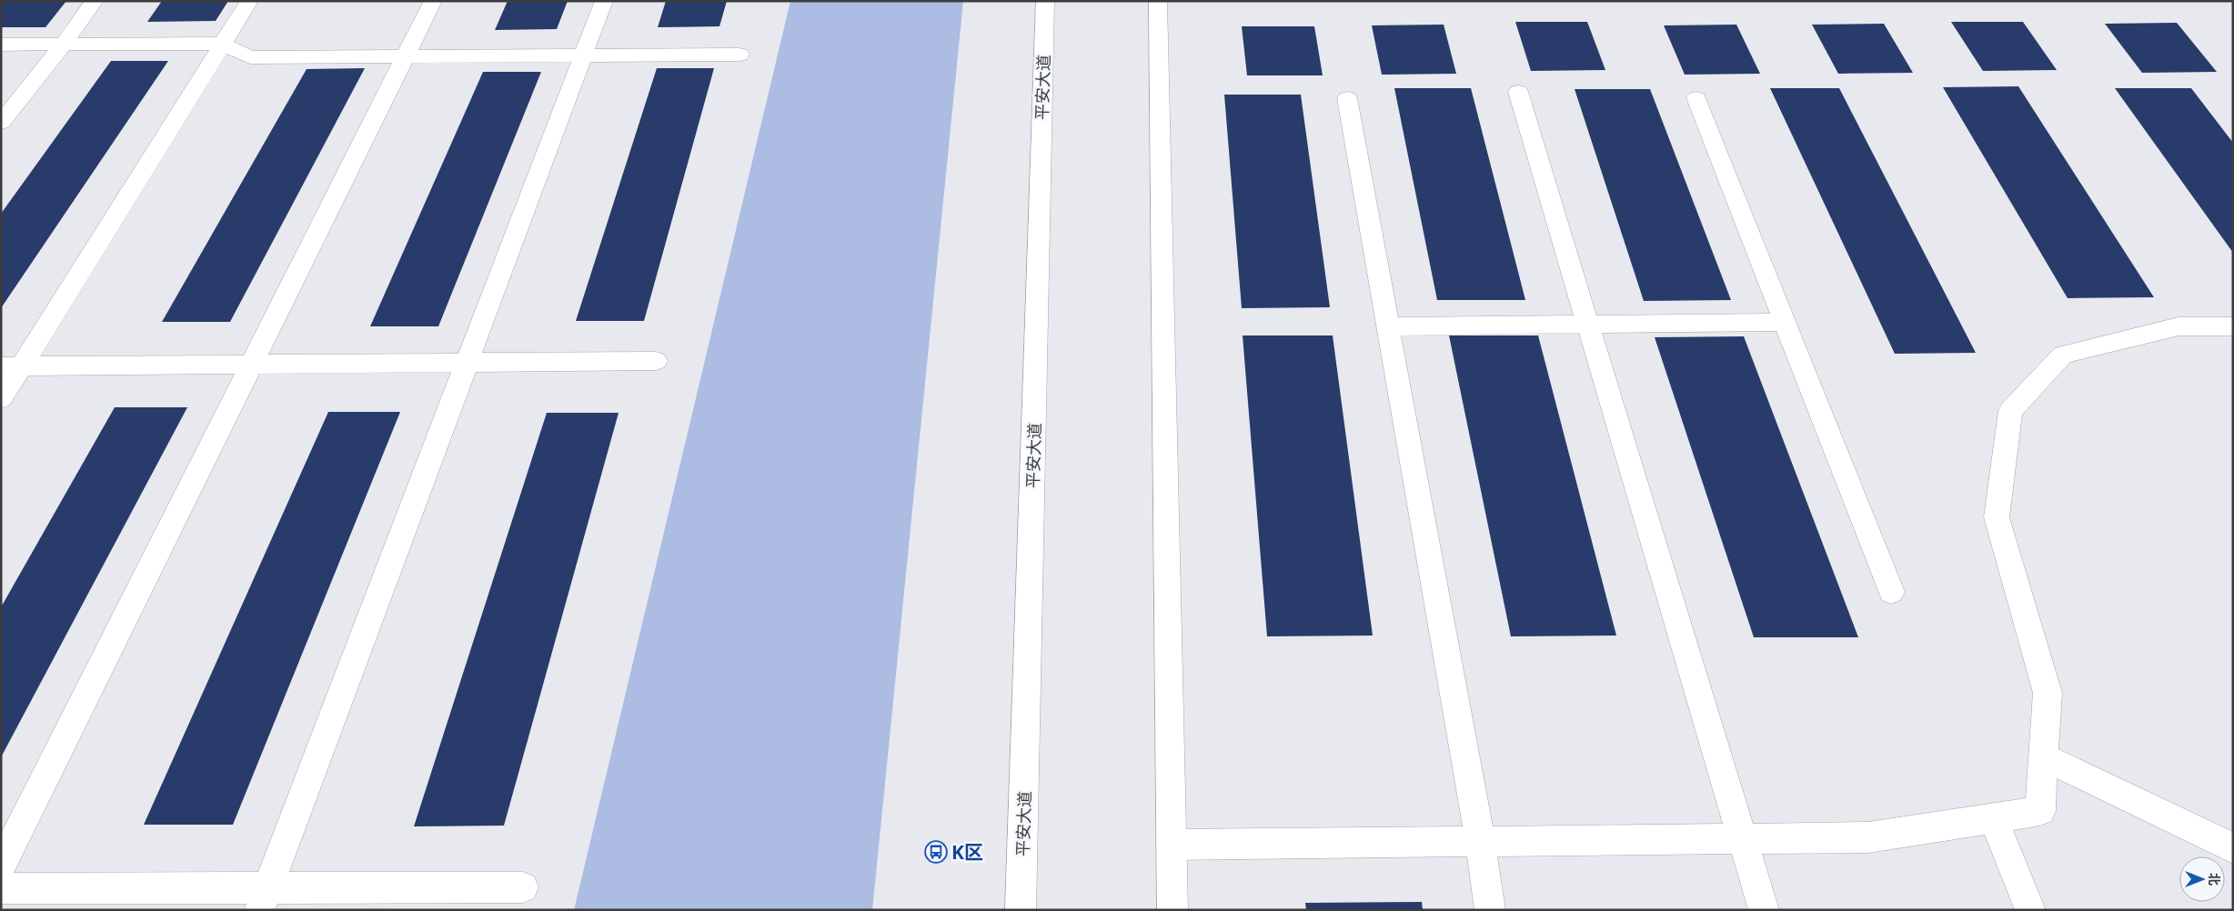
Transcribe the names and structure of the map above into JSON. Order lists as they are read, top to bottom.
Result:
{
  "streets": {
    "main road": ["平安大道"]
  },
  "places": {
    "bus stop": ["K区"]
  },
  "north": "right"
}
